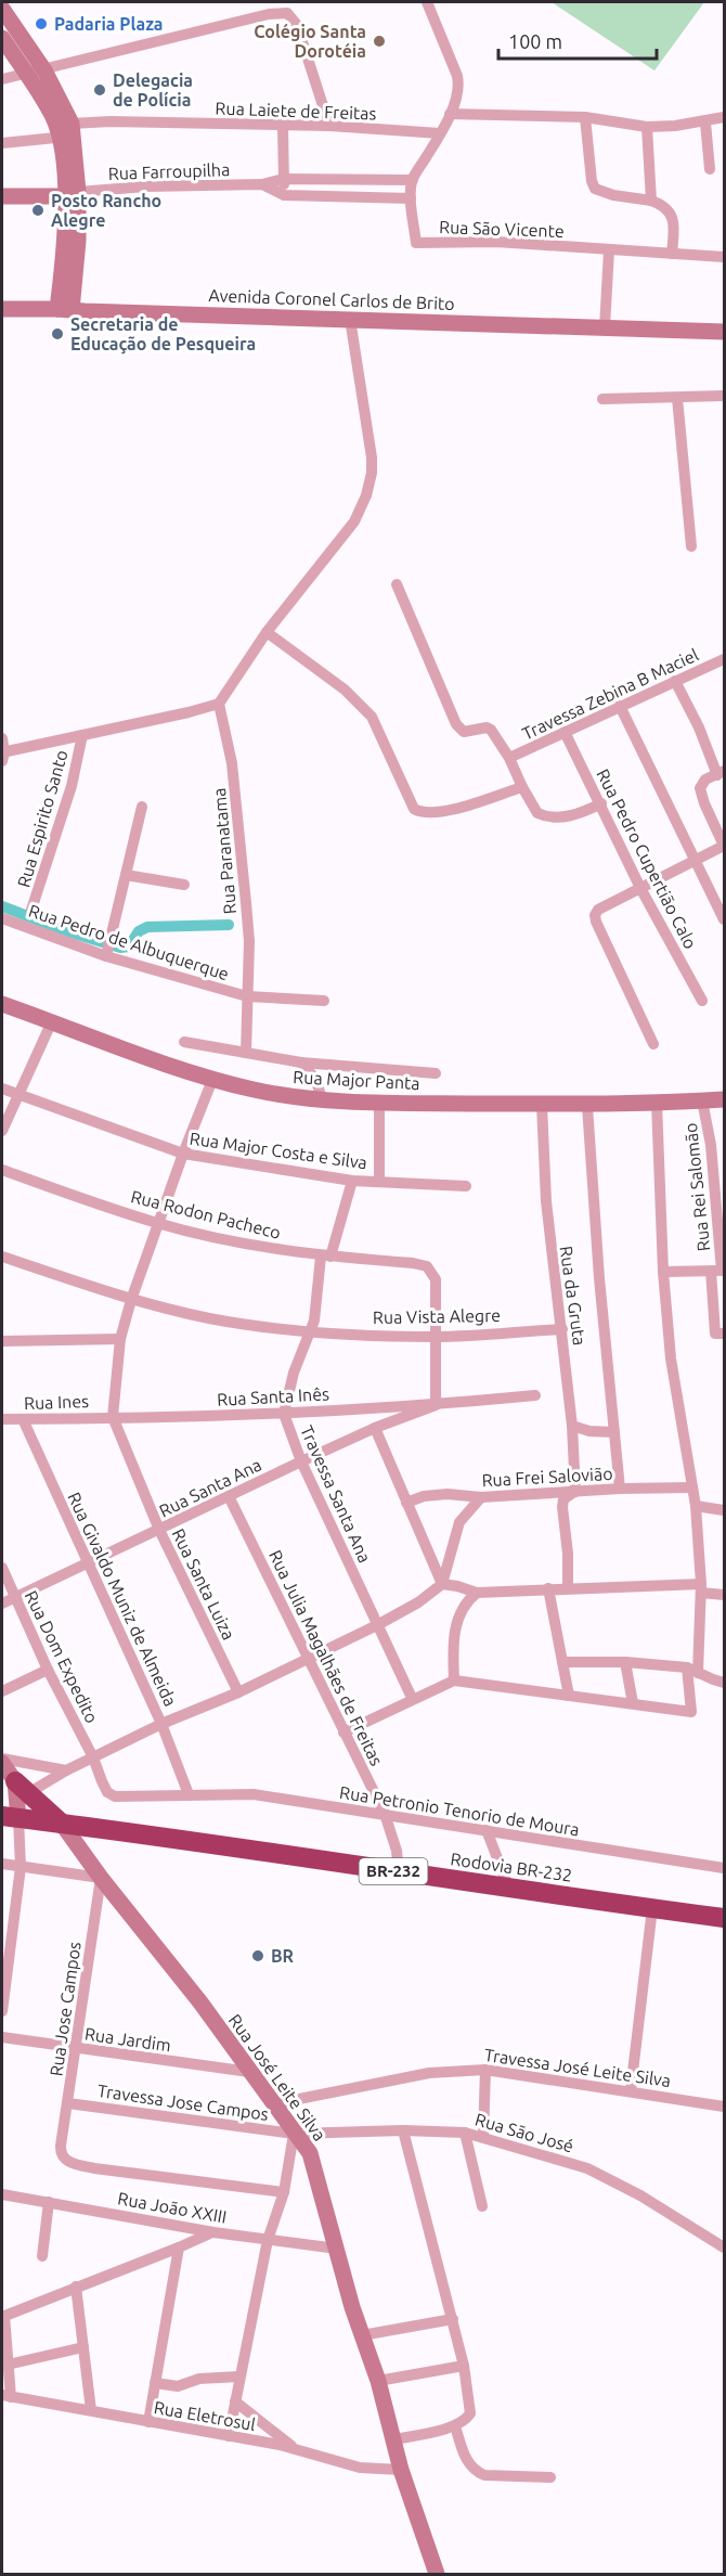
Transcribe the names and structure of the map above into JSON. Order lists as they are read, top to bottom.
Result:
{
  "streets": {
    "highway": ["Rodovia BR-232", "BR-232"],
    "street": [
      "Rua Laiete de Freitas",
      "Rua Farroupilha",
      "Rua São Vicente",
      "Avenida Coronel Carlos de Brito",
      "Travessa Zebina B Maciel",
      "Rua Espirito Santo",
      "Rua Paranatama",
      "Rua Pedro Cupertião Calo",
      "Rua Pedro de Albuquerque",
      "Rua Major Panta",
      "Rua Major Costa e Silva",
      "Rua Rei Salomão",
      "Rua Rodon Pacheco",
      "Rua da Gruta",
      "Rua Vista Alegre",
      "Rua Santa Inês",
      "Rua Ines",
      "Rua Frei Salovião",
      "Rua Santa Ana",
      "Travessa Santa Ana",
      "Rua Santa Luiza",
      "Rua Givaldo Muniz de Almeida",
      "Rua Dom Expedito",
      "Rua Julia Magalhães de Freitas",
      "Rua Petronio Tenorio de Moura",
      "Rua Jose Campos",
      "Rua Jardim",
      "Travessa José Leite Silva",
      "Rua José Leite Silva",
      "Travessa Jose Campos",
      "Rua São José",
      "Rua João XXIII",
      "Rua Eletrosul"
    ]
  },
  "crossings": [
    ["Rua Farroupilha", "Rua São Vicente"],
    ["Travessa Zebina B Maciel", "Rua Pedro Cupertião Calo"],
    ["Rua Paranatama", "Rua Pedro de Albuquerque"],
    ["Rua Major Panta", "Rua Rei Salomão"],
    ["Rua Major Panta", "Rua da Gruta"],
    ["Rua Major Costa e Silva", "Travessa Santa Ana"],
    ["Rua Rodon Pacheco", "Travessa Santa Ana"],
    ["Rua da Gruta", "Rua Vista Alegre"],
    ["Rua da Gruta", "Rua Frei Salovião"],
    ["Rua Vista Alegre", "Travessa Santa Ana"],
    ["Rua Santa Inês", "Rua Ines"],
    ["Rua Santa Inês", "Rua Santa Ana"],
    ["Rua Santa Inês", "Travessa Santa Ana"],
    ["Rua Santa Inês", "Rua Santa Luiza"],
    ["Rua Ines", "Rua Santa Luiza"],
    ["Rua Ines", "Rua Givaldo Muniz de Almeida"],
    ["Rua Santa Ana", "Travessa Santa Ana"],
    ["Rua Santa Ana", "Rua Santa Luiza"],
    ["Rua Santa Ana", "Rua Givaldo Muniz de Almeida"],
    ["Rua Santa Ana", "Rua Dom Expedito"],
    ["Rua Santa Ana", "Rua Julia Magalhães de Freitas"],
    ["Rua Givaldo Muniz de Almeida", "Rua Dom Expedito"],
    ["Rua Givaldo Muniz de Almeida", "Rua Petronio Tenorio de Moura"],
    ["Rua Dom Expedito", "Rua Petronio Tenorio de Moura"],
    ["Rua Julia Magalhães de Freitas", "Rua Petronio Tenorio de Moura"],
    ["Rua Julia Magalhães de Freitas", "Rodovia BR-232"],
    ["Rodovia BR-232", "BR-232"],
    ["Rodovia BR-232", "Rua José Leite Silva"],
    ["BR-232", "Rua José Leite Silva"],
    ["Rua Jose Campos", "Rua Jardim"],
    ["Rua Jose Campos", "Rua José Leite Silva"],
    ["Rua Jose Campos", "Travessa Jose Campos"],
    ["Rua Jardim", "Rua José Leite Silva"],
    ["Travessa José Leite Silva", "Rua José Leite Silva"],
    ["Rua José Leite Silva", "Travessa Jose Campos"],
    ["Rua José Leite Silva", "Rua São José"],
    ["Rua José Leite Silva", "Rua João XXIII"],
    ["Rua José Leite Silva", "Rua Eletrosul"],
    ["Travessa Jose Campos", "Rua São José"]
  ],
  "places": [
    "Padaria Plaza",
    "Colégio Santa Dorotéia",
    "Delegacia de Polícia",
    "Posto Rancho Alegre",
    "Secretaria de Educação de Pesqueira",
    "BR"
  ],
  "scale_bar": "100 m"
}
